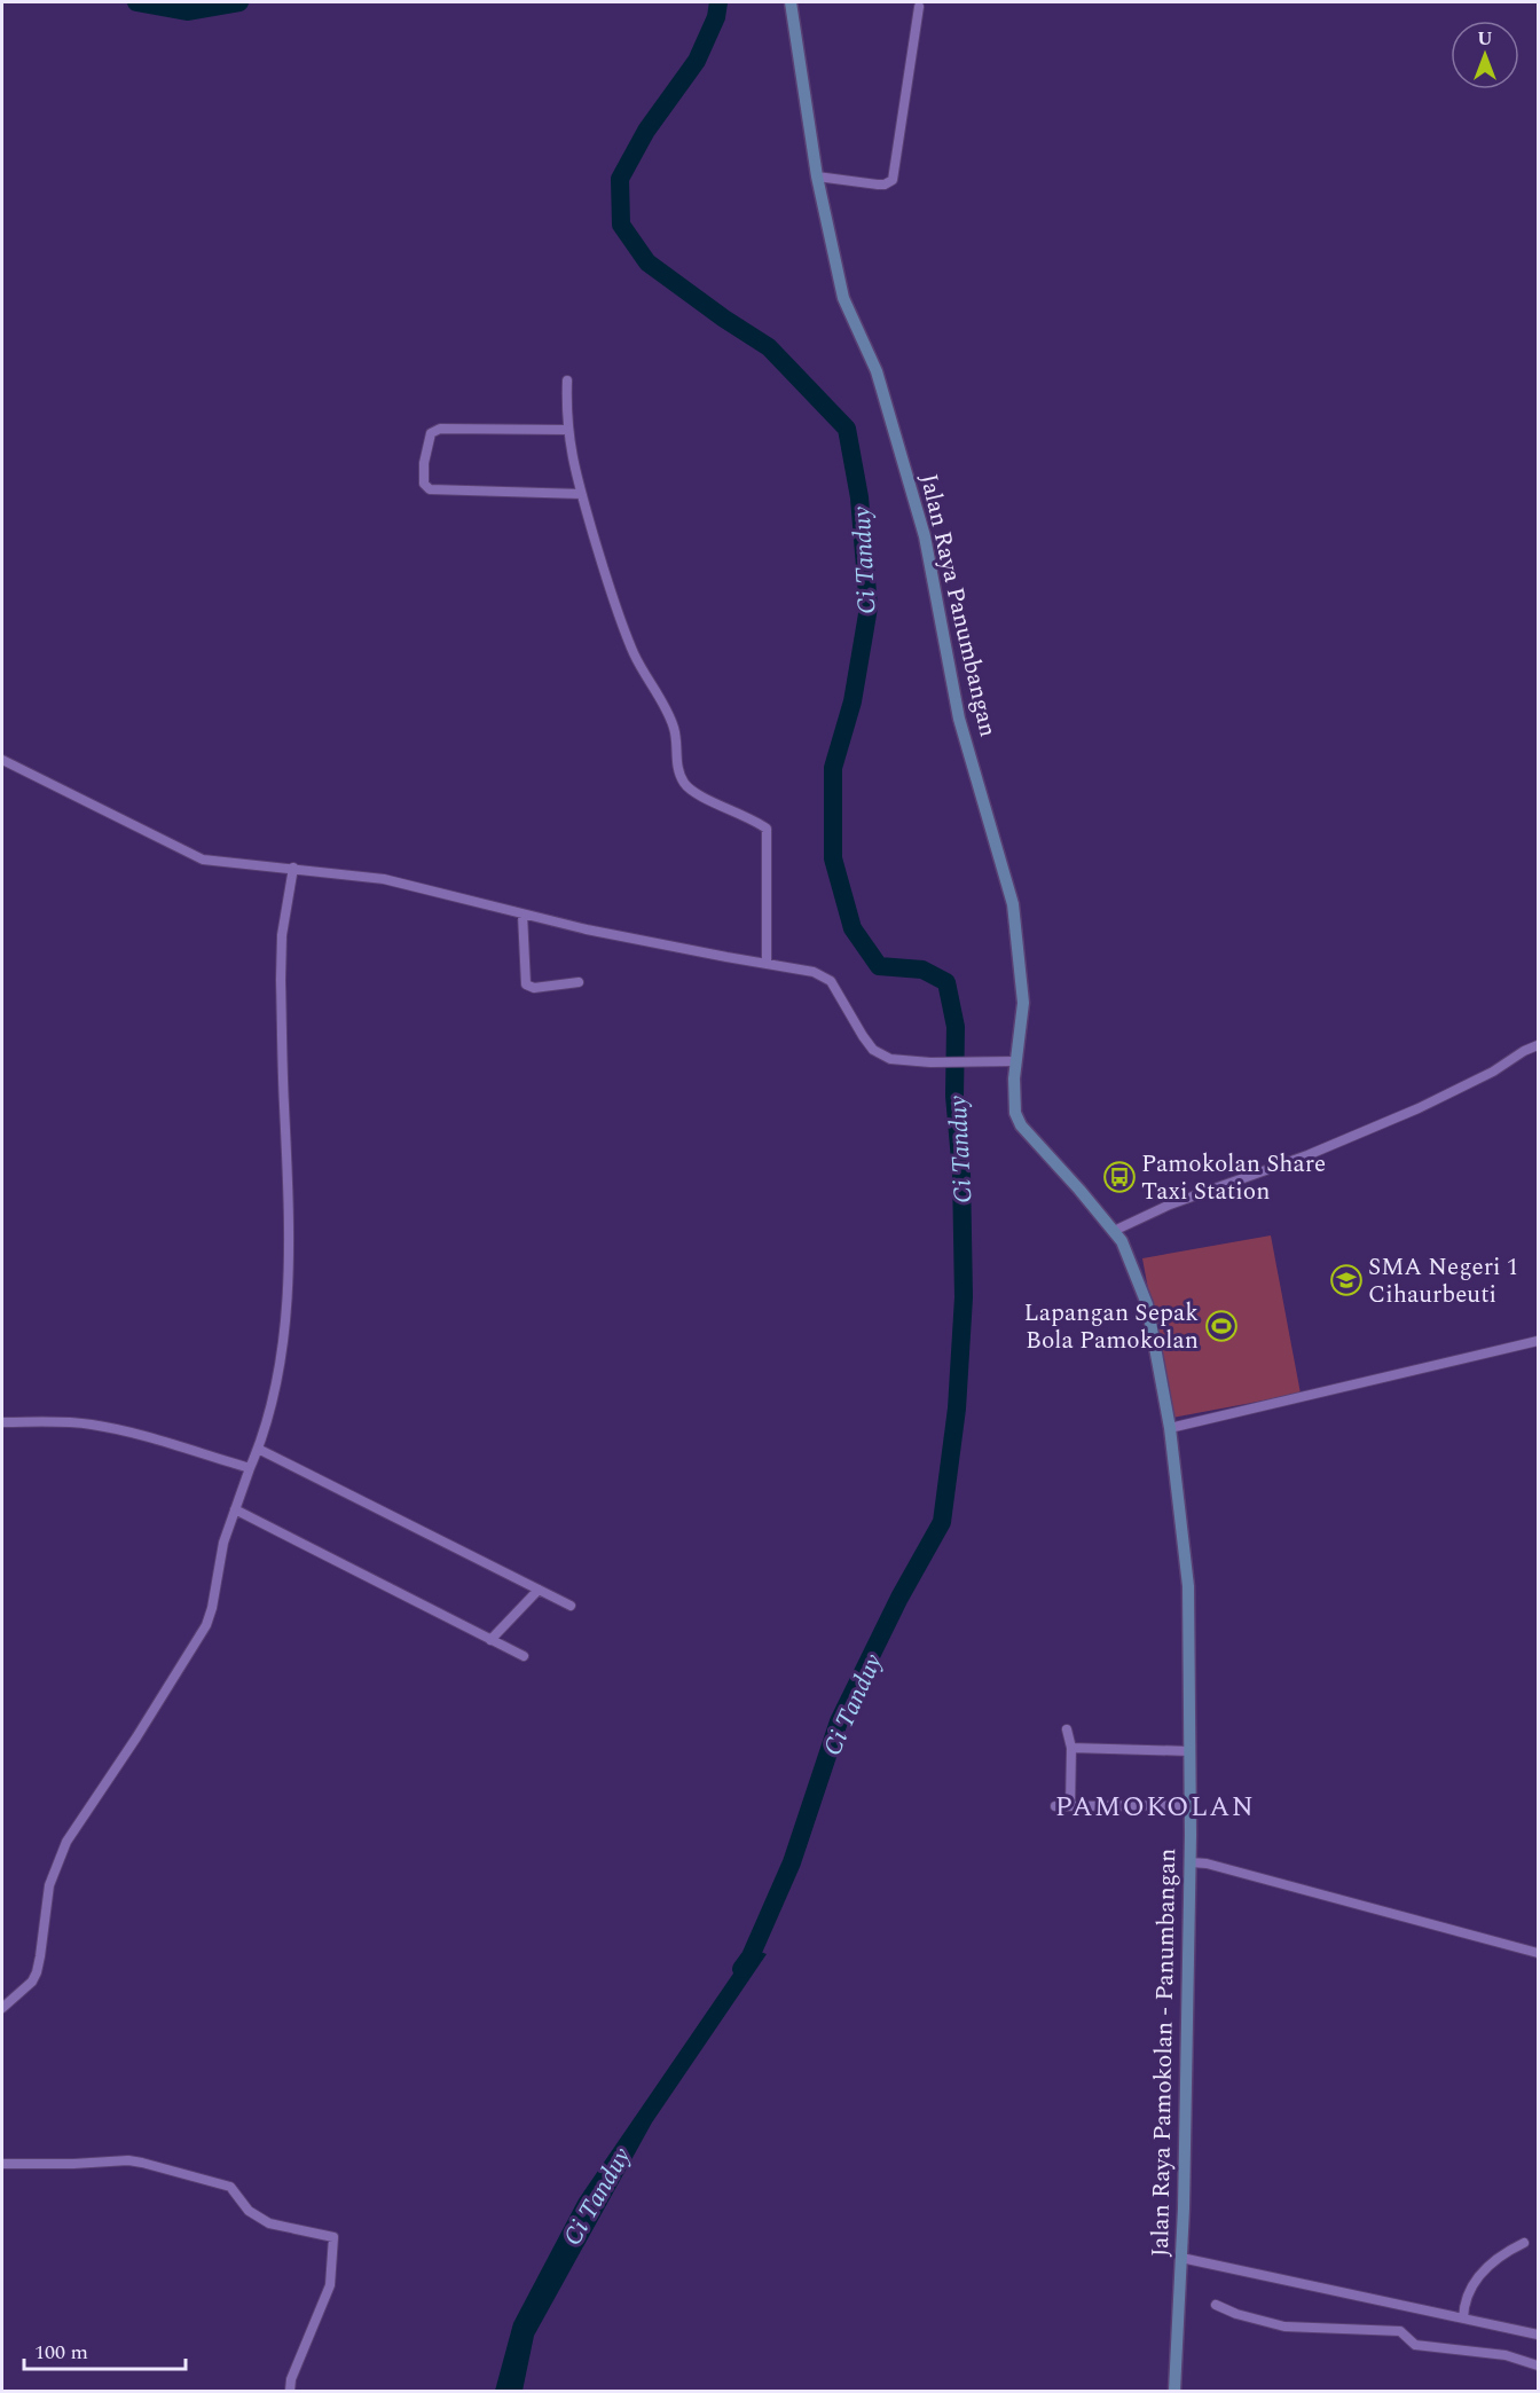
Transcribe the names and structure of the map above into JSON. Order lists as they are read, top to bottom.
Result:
{
  "streets": {
    "main road": ["Jalan Raya Panumbangan", "Jalan Raya Pamokolan - Panumbangan"]
  },
  "crossings": [
    ["Jalan Raya Panumbangan", "Jalan Raya Pamokolan - Panumbangan"]
  ],
  "districts": ["PAMOKOLAN"],
  "water": ["Ci Tanduy"],
  "places": {
    "bus stop": ["Pamokolan Share Taxi Station"],
    "school or university": ["SMA Negeri 1 Cihaurbeuti"],
    "sports": ["Lapangan Sepak Bola Pamokolan"]
  },
  "scale_bar": "100 m",
  "north": "top"
}
